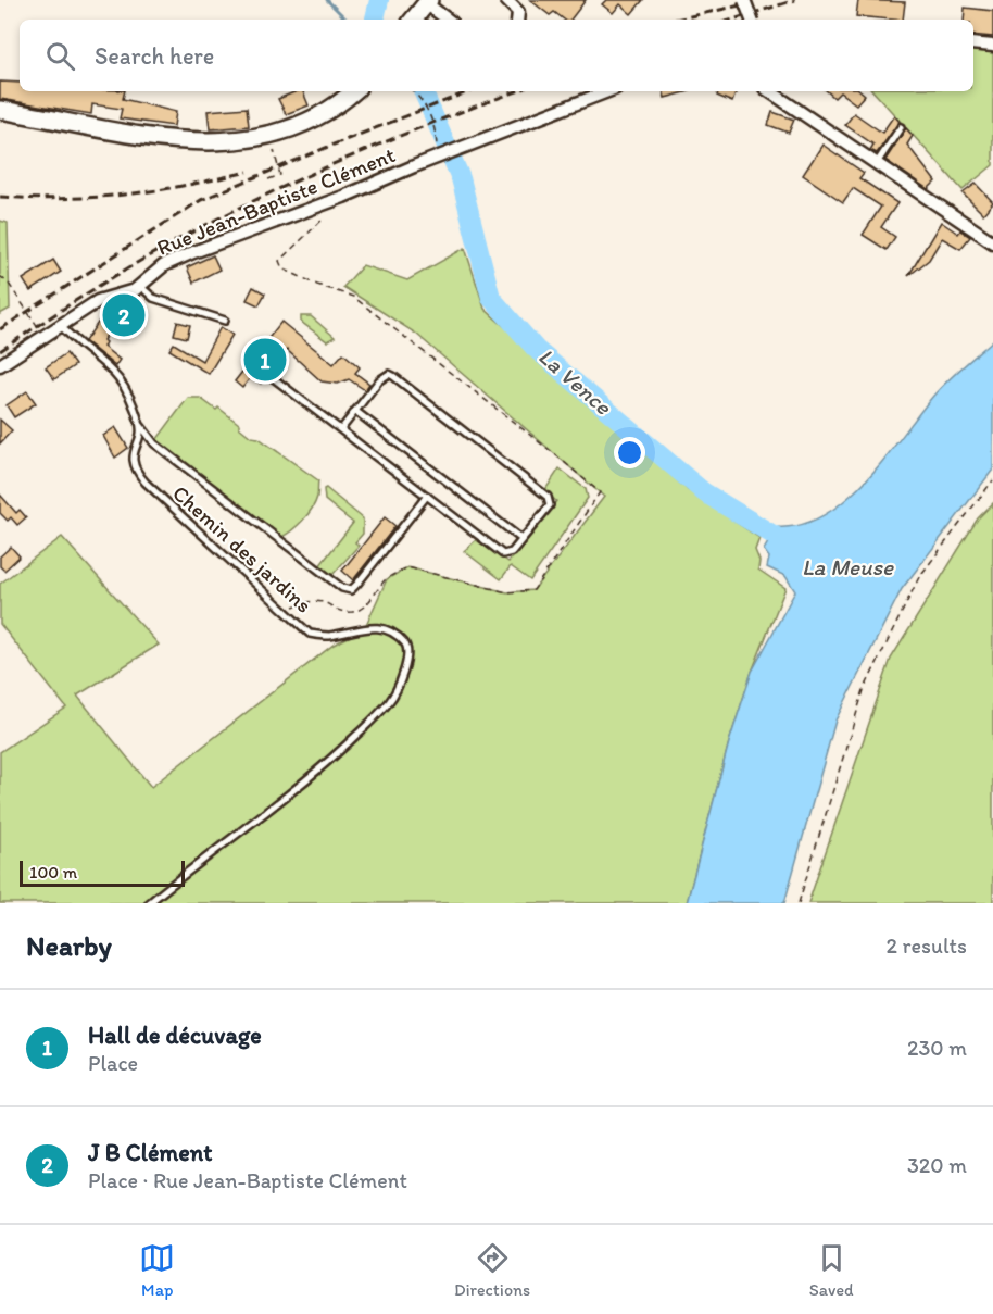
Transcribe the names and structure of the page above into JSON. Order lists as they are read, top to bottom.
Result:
{
  "streets": {
    "street": ["Rue Jean-Baptiste Clément"],
    "lane": ["Chemin des jardins"]
  },
  "water": ["La Vence", "La Meuse"],
  "scale_bar": "100 m",
  "page": {
    "search": "Search here",
    "pins": ["2", "1"],
    "scale": "100 m",
    "heading": ["Nearby", "2 results"],
    "list": [
      {
        "mark": "1",
        "name": "Hall de décuvage",
        "note": "Place",
        "value": "230 m"
      },
      {
        "mark": "2",
        "name": "J B Clément",
        "note": "Place · Rue Jean-Baptiste Clément",
        "value": "320 m"
      }
    ],
    "nav": ["Map", "Directions", "Saved"]
  }
}
